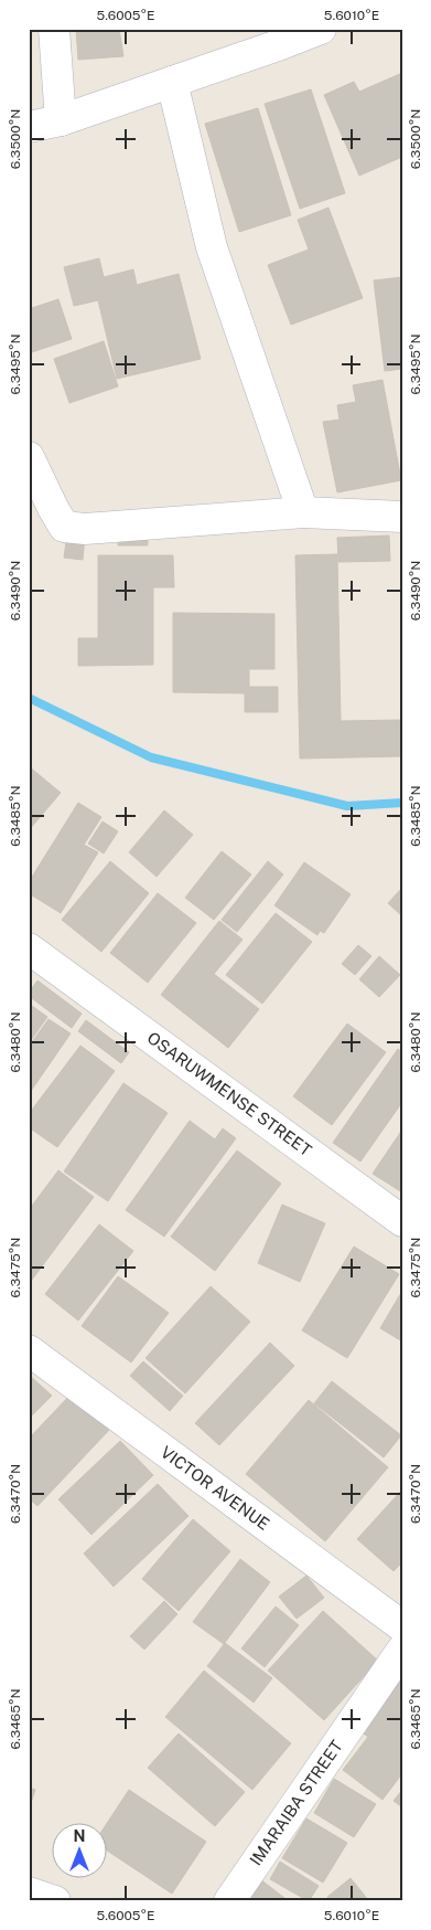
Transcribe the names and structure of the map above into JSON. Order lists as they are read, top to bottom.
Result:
{
  "streets": {
    "street": ["OSARUWMENSE STREET", "VICTOR AVENUE", "IMARAIBA STREET"]
  },
  "north": "top",
  "coordinates": [
    "5.6005°E",
    "5.6010°E",
    "6.3500°N",
    "6.3495°N",
    "6.3490°N",
    "6.3485°N",
    "6.3480°N",
    "6.3475°N",
    "6.3470°N",
    "6.3465°N"
  ]
}
